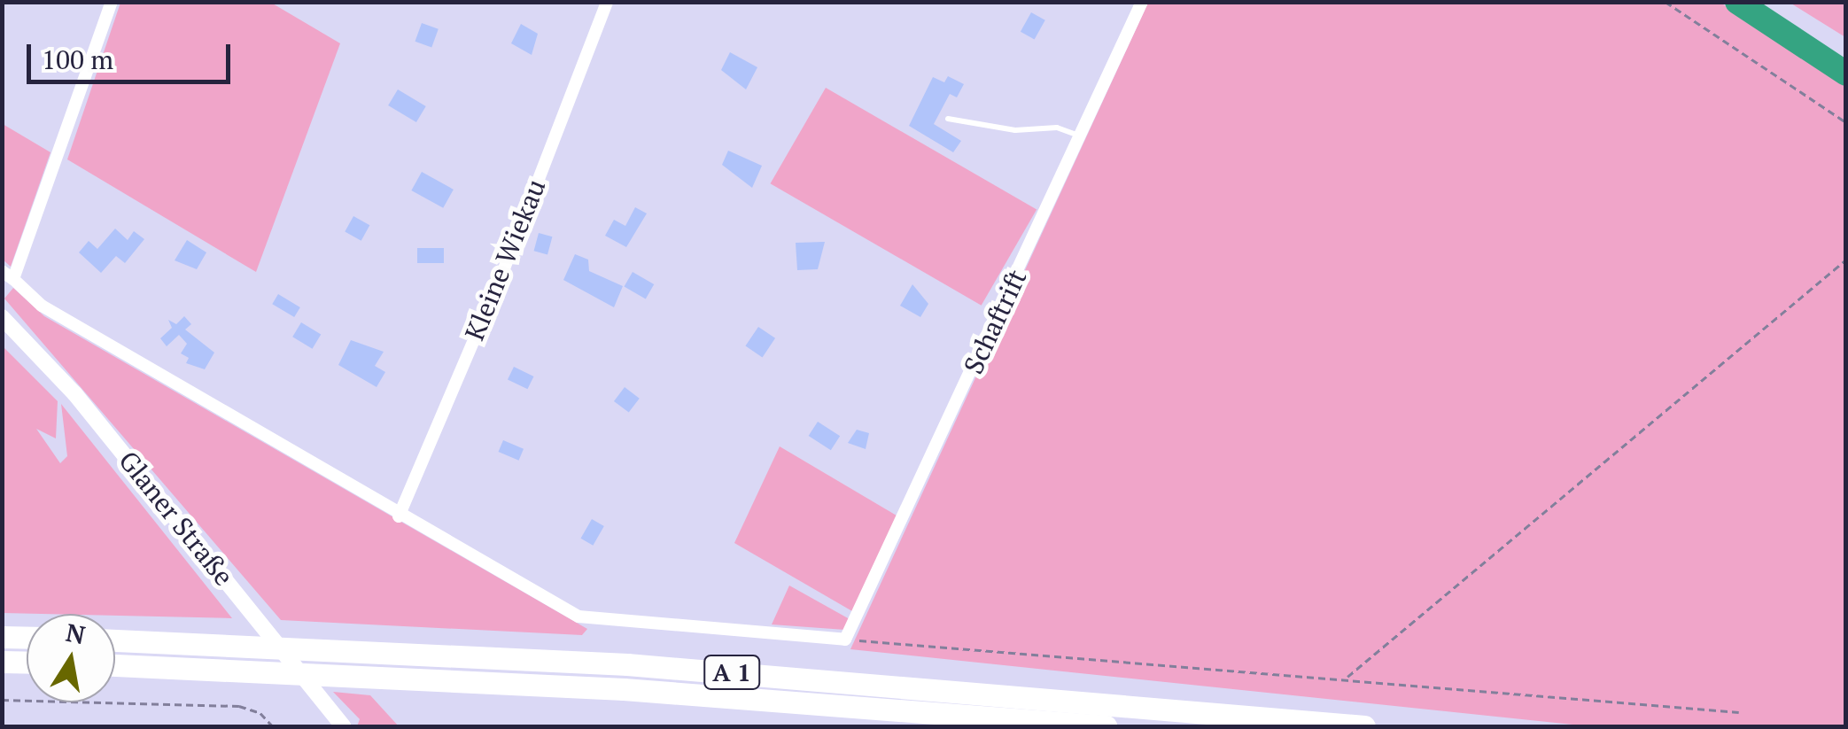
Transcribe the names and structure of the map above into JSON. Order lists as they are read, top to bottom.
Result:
{
  "streets": {
    "highway": ["A 1"],
    "street": ["Kleine Wiekau", "Schaftrift", "Glaner Straße"]
  },
  "scale_bar": "100 m",
  "north": "top"
}
